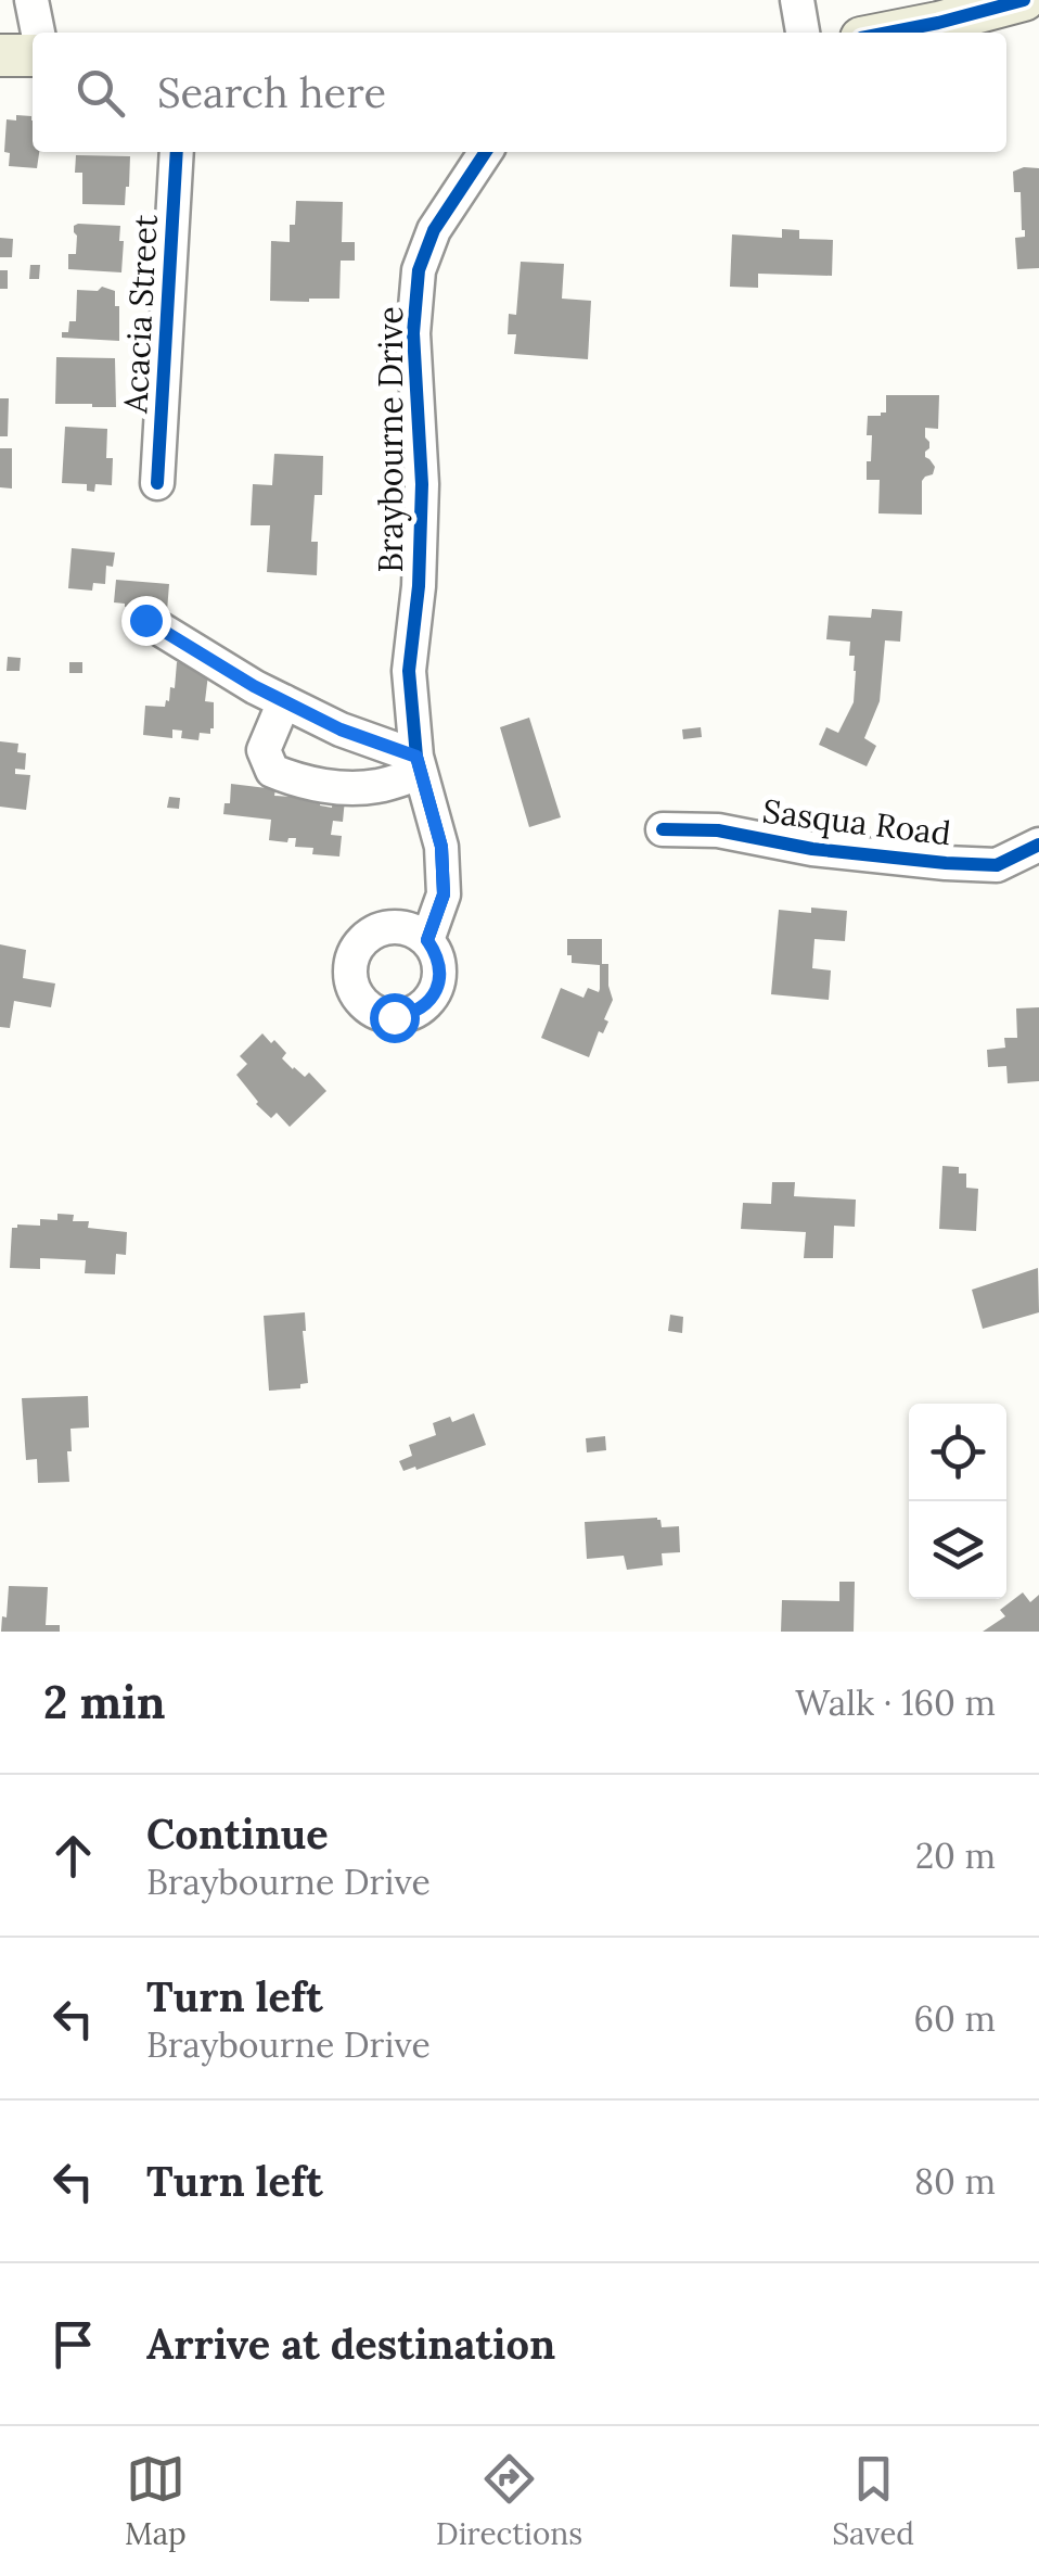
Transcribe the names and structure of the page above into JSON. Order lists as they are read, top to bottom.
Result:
{
  "streets": {
    "street": ["Acacia Street", "Braybourne Drive", "Sasqua Road"]
  },
  "page": {
    "search": "Search here",
    "heading": ["2 min", "Walk · 160 m"],
    "list": [
      ["Continue", "Braybourne Drive", "20 m"],
      ["Turn left", "Braybourne Drive", "60 m"],
      ["Turn left", "80 m"],
      "Arrive at destination"
    ],
    "nav": ["Map", "Directions", "Saved"]
  }
}
